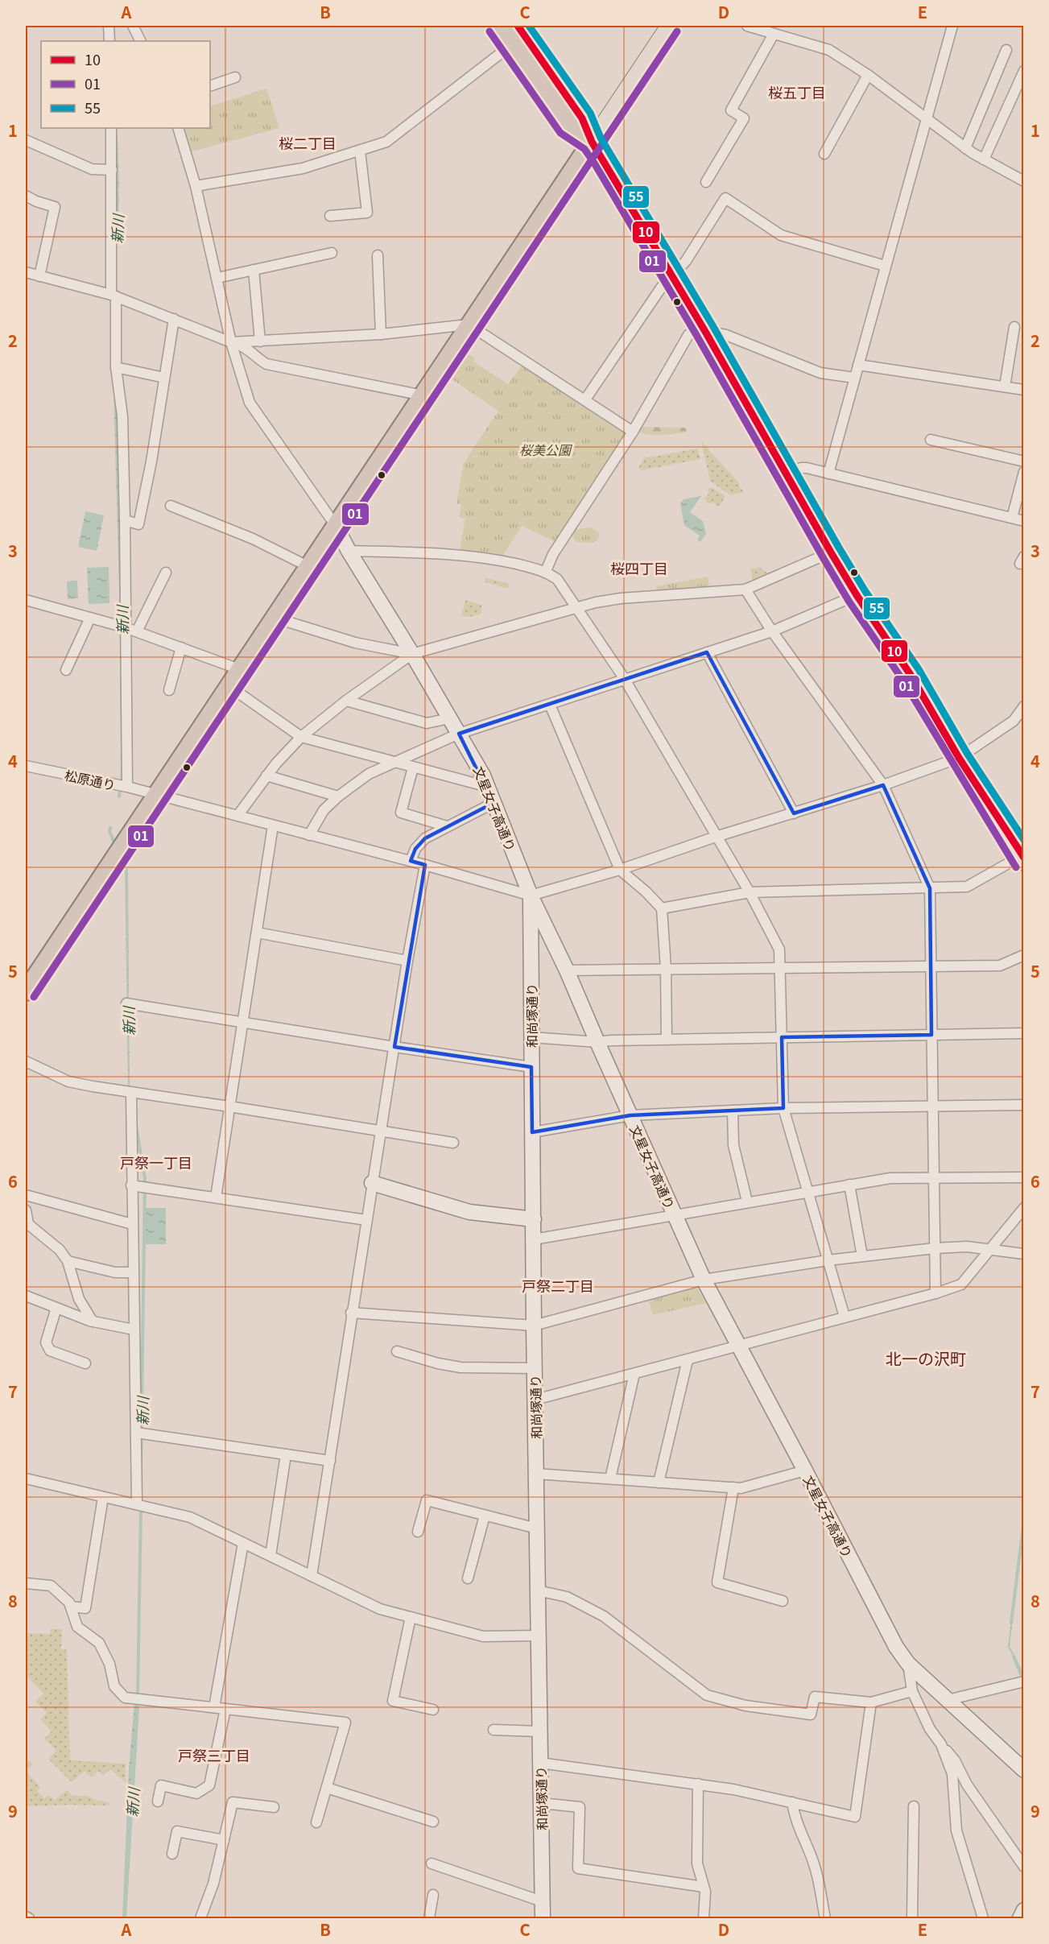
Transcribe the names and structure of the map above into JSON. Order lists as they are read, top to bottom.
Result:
{
  "streets": {
    "street": ["松原通り", "文星女子高通り", "和尚塚通り"]
  },
  "crossings": [
    ["松原通り", "文星女子高通り"],
    ["松原通り", "和尚塚通り"],
    ["文星女子高通り", "和尚塚通り"]
  ],
  "districts": [
    "桜五丁目",
    "桜二丁目",
    "桜四丁目",
    "戸祭一丁目",
    "戸祭二丁目",
    "北一の沢町",
    "戸祭三丁目"
  ],
  "water": ["新川"],
  "parks": ["桜美公園"],
  "lines": ["transit line 10", "transit line 55", "transit line 01"],
  "legend": ["10", "01", "55"],
  "grid": {
    "columns": [
      "A",
      "B",
      "C",
      "D",
      "E"
    ],
    "rows": [
      "1",
      "2",
      "3",
      "4",
      "5",
      "6",
      "7",
      "8",
      "9"
    ]
  }
}
